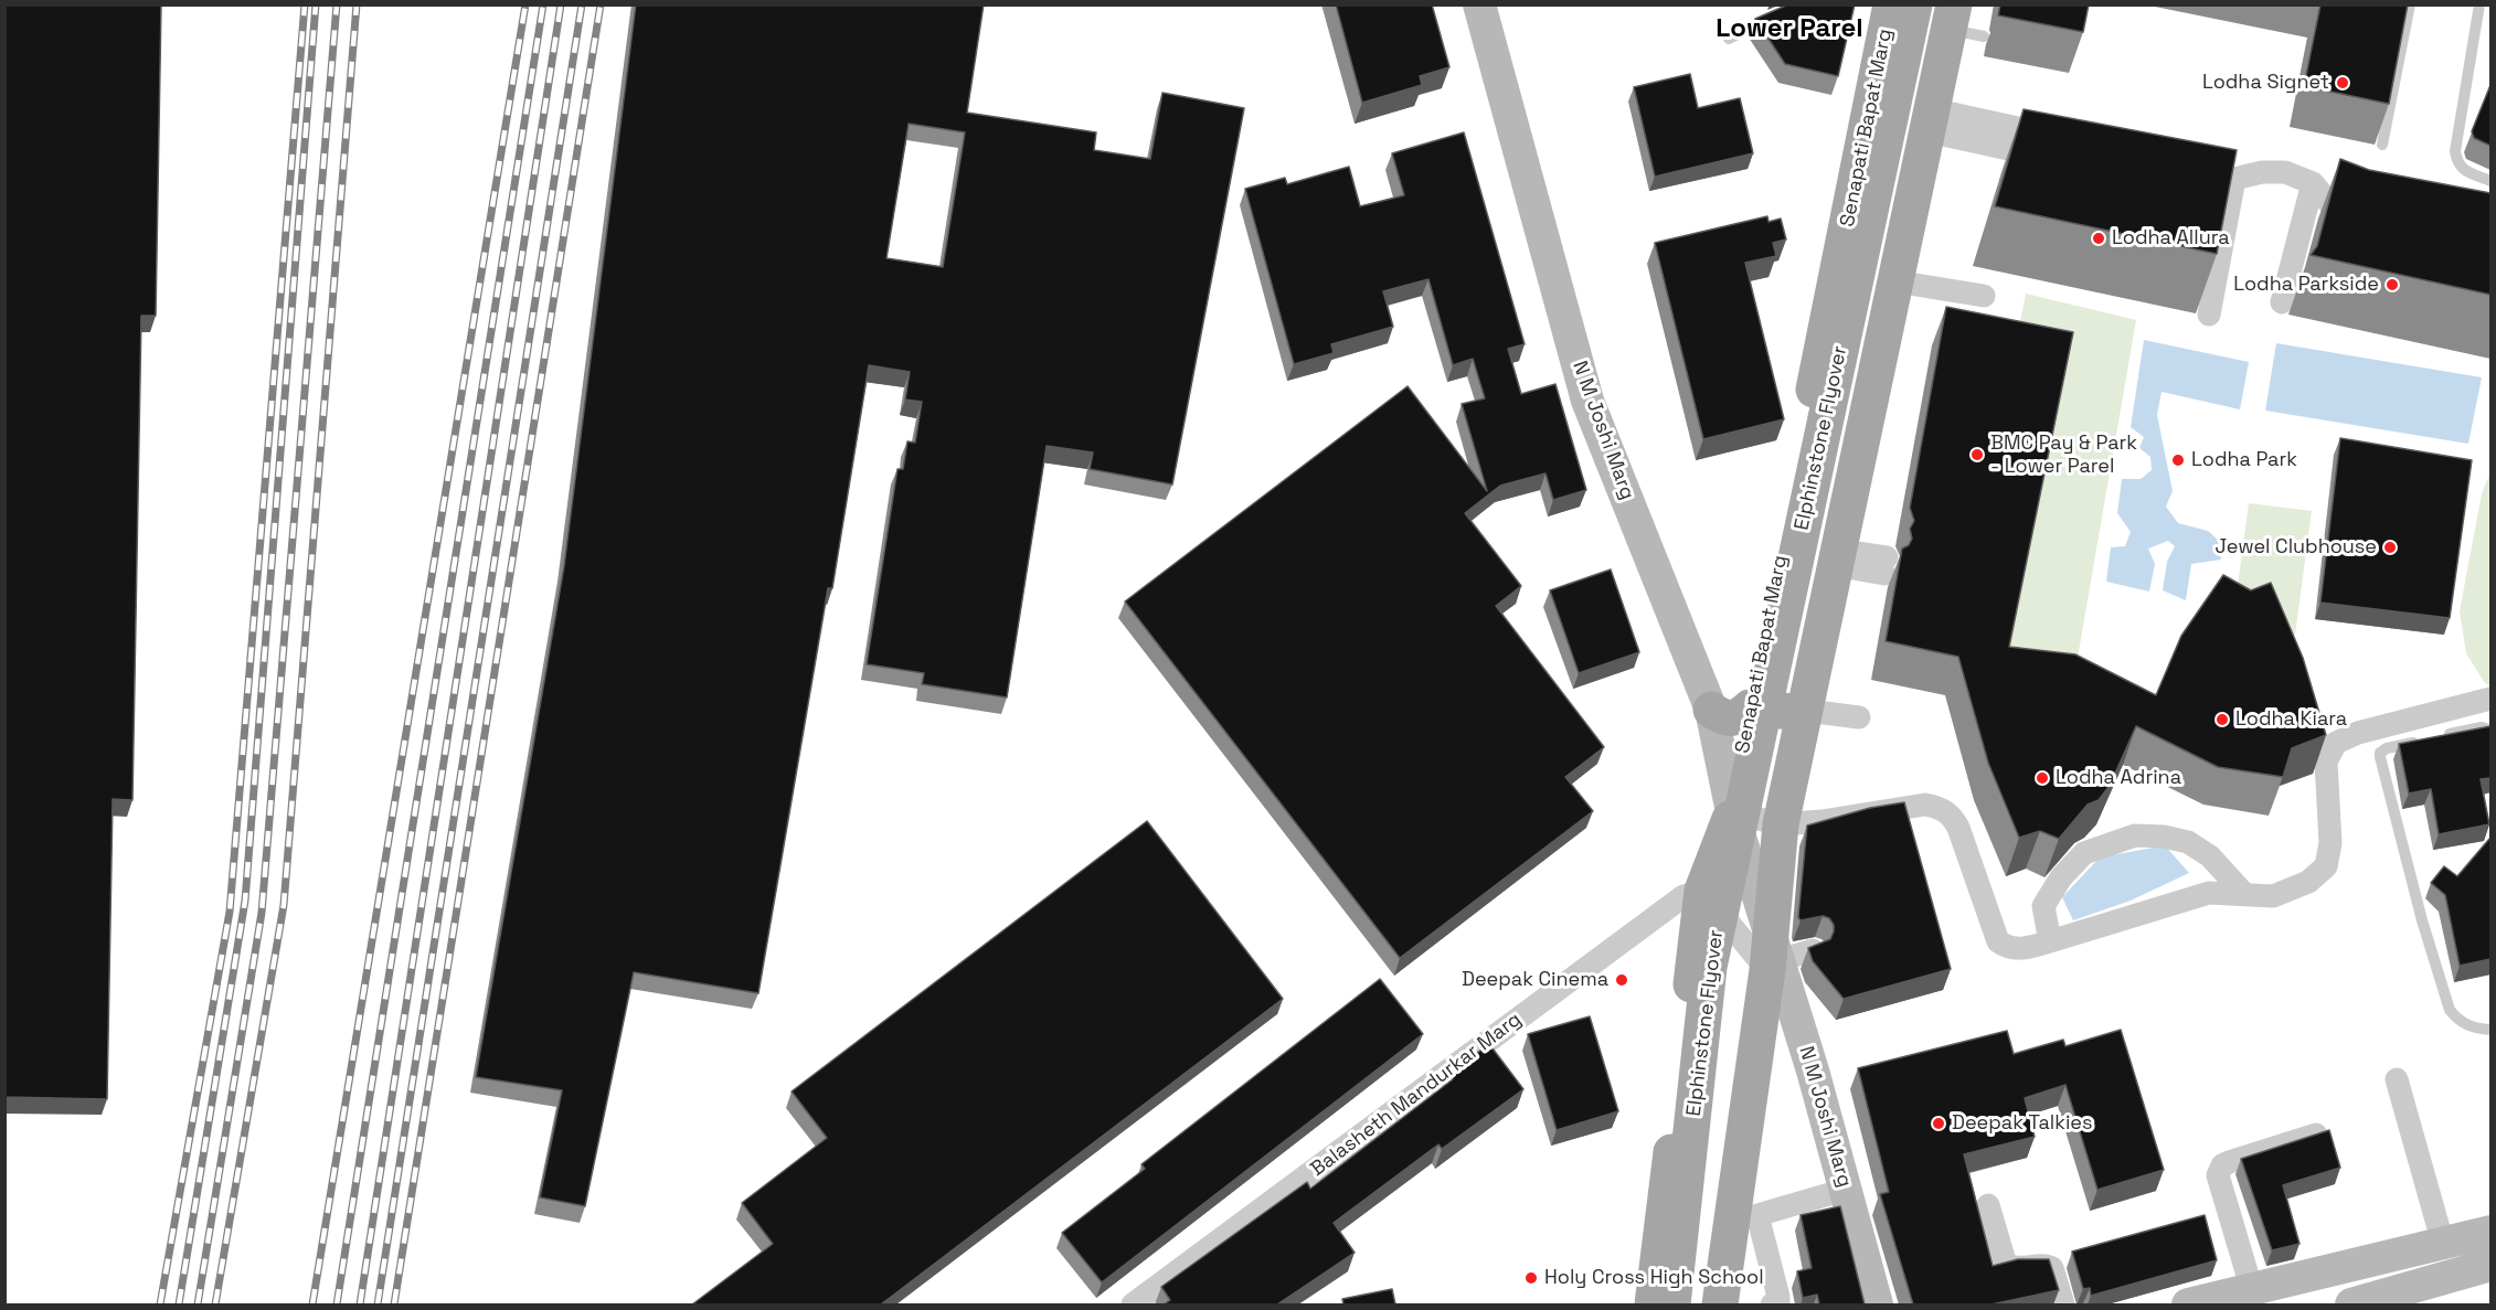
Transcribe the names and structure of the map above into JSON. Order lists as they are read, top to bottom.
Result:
{
  "streets": {
    "main road": ["Senapati Bapat Marg", "N M Joshi Marg", "Elphinstone Flyover"],
    "street": ["Balasheth Mandurkar Marg"]
  },
  "crossings": [
    ["Senapati Bapat Marg", "N M Joshi Marg"],
    ["Senapati Bapat Marg", "Balasheth Mandurkar Marg"]
  ],
  "districts": ["Lower Parel"],
  "places": [
    "Lodha Signet",
    "Lodha Allura",
    "Lodha Parkside",
    "BMC Pay & Park - Lower Parel",
    "Lodha Park",
    "Jewel Clubhouse",
    "Lodha Kiara",
    "Lodha Adrina",
    "Deepak Cinema",
    "Deepak Talkies",
    "Holy Cross High School"
  ]
}
